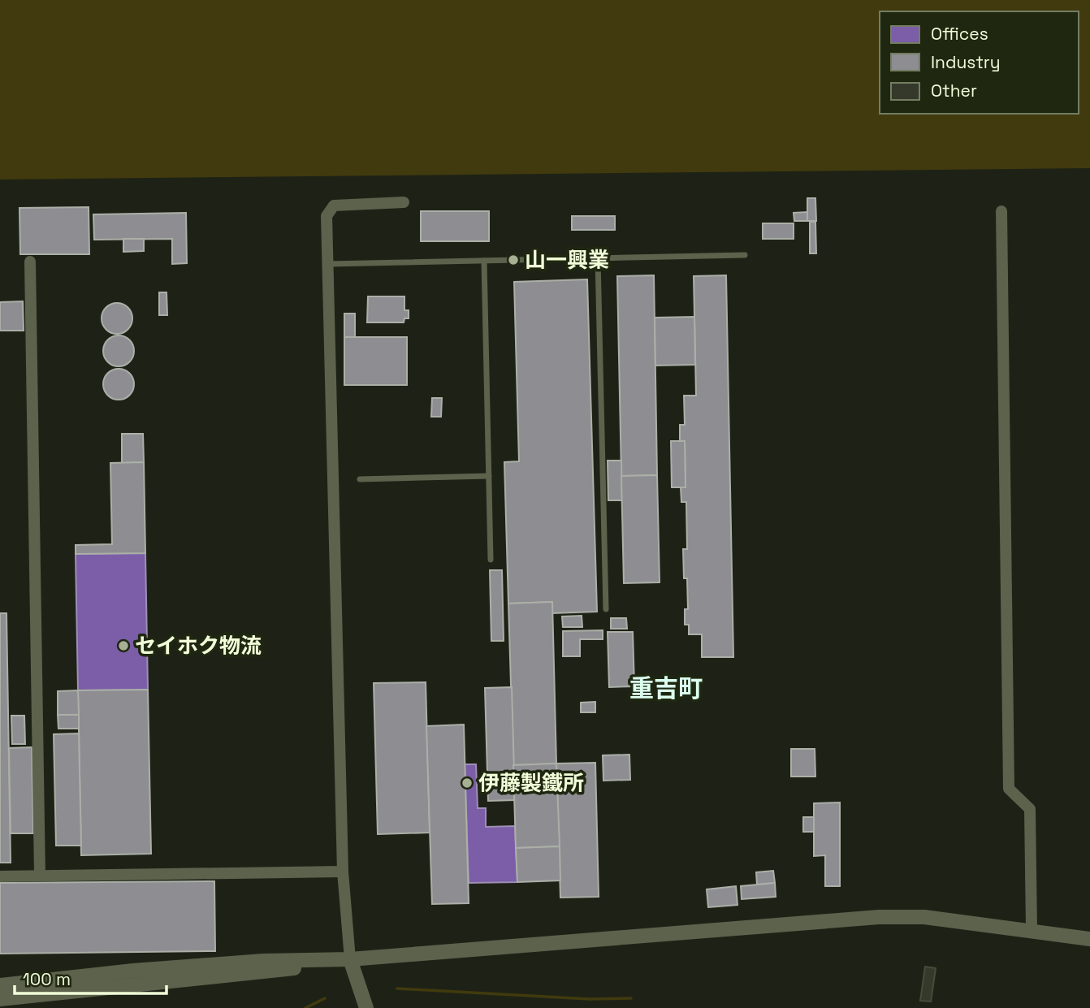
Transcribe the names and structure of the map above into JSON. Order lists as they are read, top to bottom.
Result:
{
  "districts": ["重吉町"],
  "places": ["山一興業", "セイホク物流", "伊藤製鐵所"],
  "legend": ["Offices", "Industry", "Other"],
  "scale_bar": "100 m"
}
